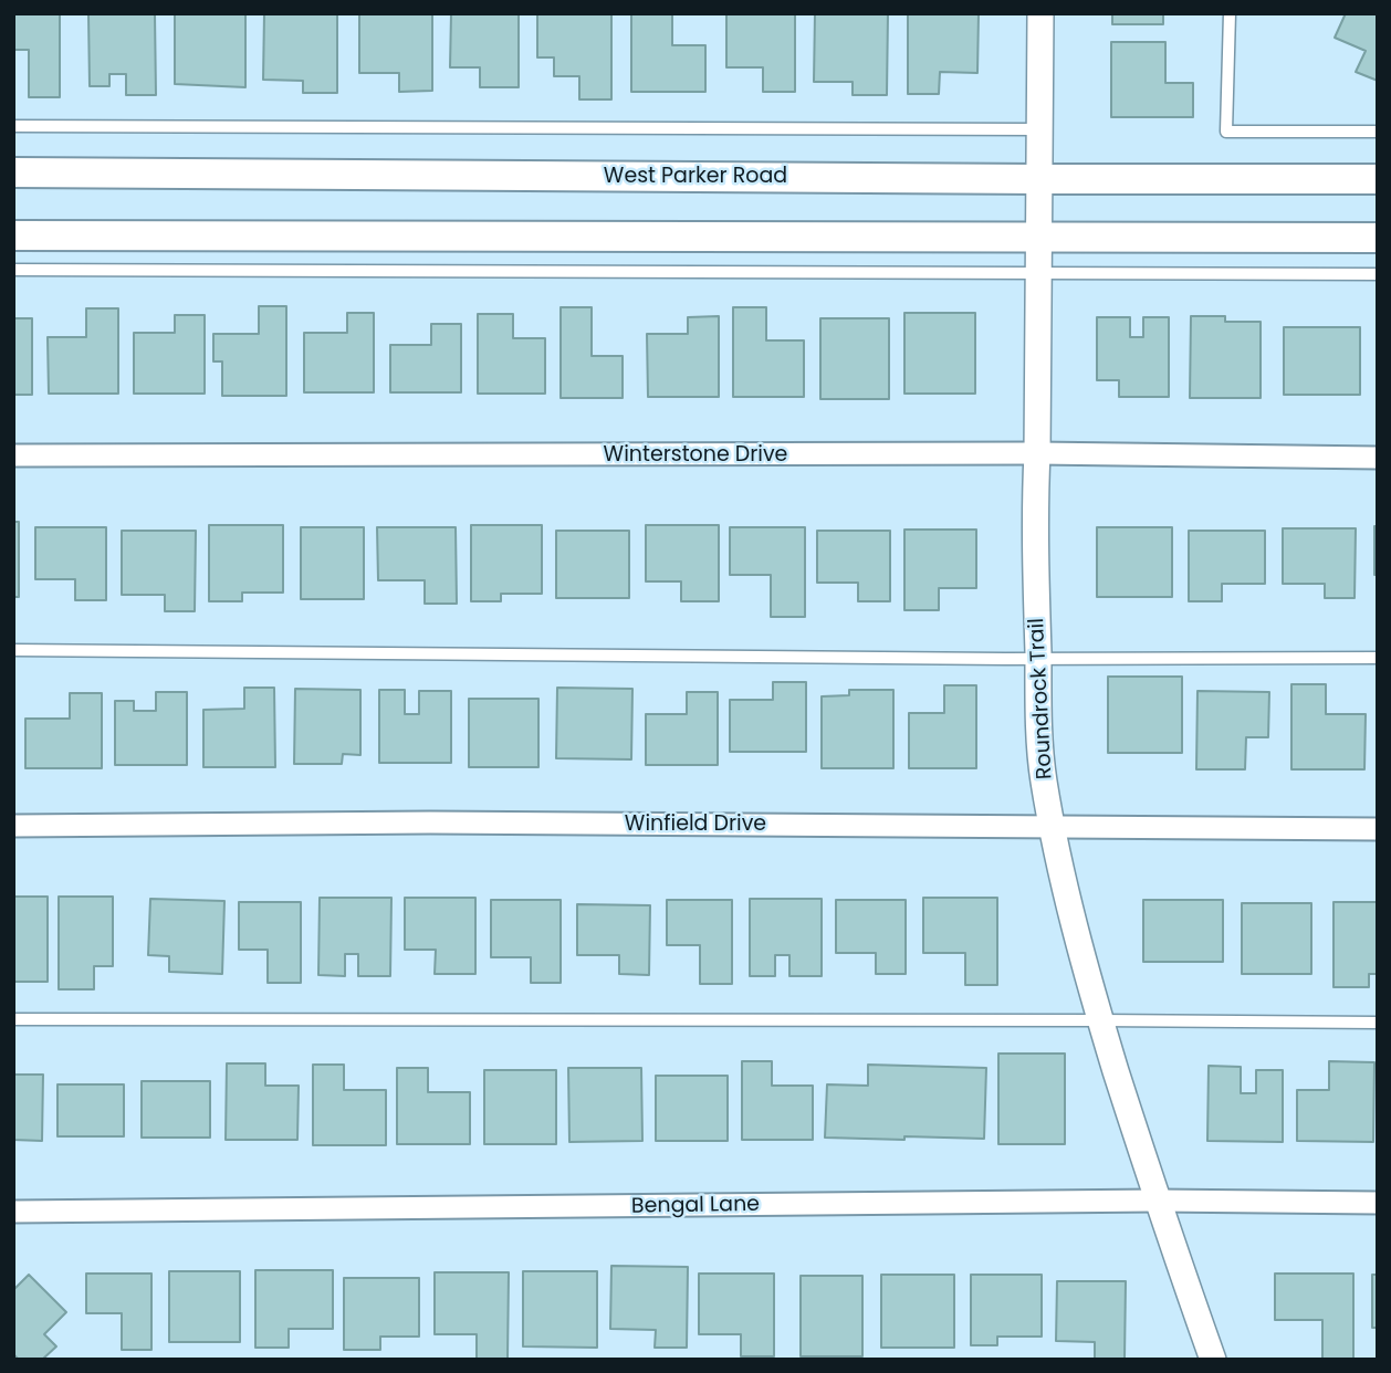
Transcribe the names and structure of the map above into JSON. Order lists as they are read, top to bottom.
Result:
{
  "streets": {
    "main road": ["West Parker Road"],
    "street": [
      "Winterstone Drive",
      "Roundrock Trail",
      "Winfield Drive",
      "Bengal Lane"
    ]
  },
  "crossings": [
    ["West Parker Road", "Roundrock Trail"],
    ["Winterstone Drive", "Roundrock Trail"],
    ["Roundrock Trail", "Winfield Drive"],
    ["Roundrock Trail", "Bengal Lane"]
  ]
}
